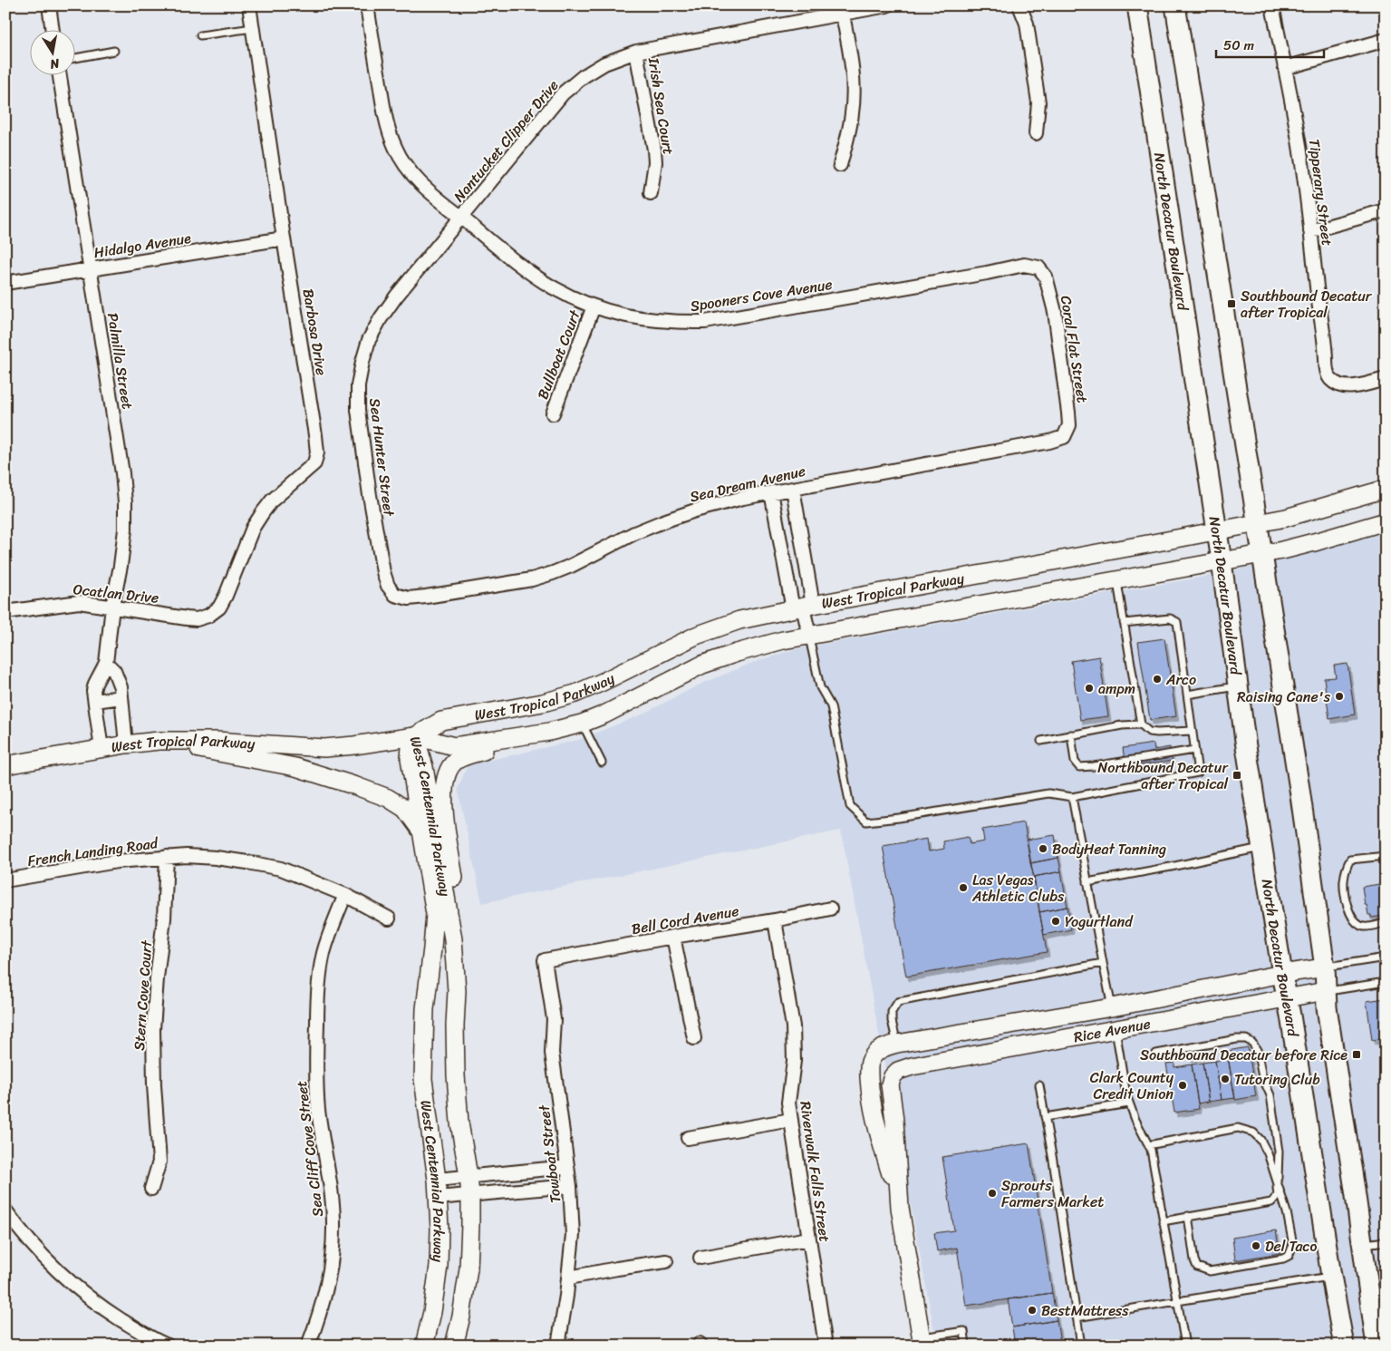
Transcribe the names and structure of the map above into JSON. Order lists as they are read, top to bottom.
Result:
{
  "streets": {
    "main road": [
      "North Decatur Boulevard",
      "West Tropical Parkway",
      "West Centennial Parkway",
      "Rice Avenue"
    ],
    "street": [
      "Irish Sea Court",
      "Nantucket Clipper Drive",
      "Tipperary Street",
      "Hidalgo Avenue",
      "Spooners Cove Avenue",
      "Barbosa Drive",
      "Coral Flat Street",
      "Bullboat Court",
      "Palmilla Street",
      "Sea Hunter Street",
      "Sea Dream Avenue",
      "Ocatlan Drive",
      "French Landing Road",
      "Bell Cord Avenue",
      "Stern Cove Court",
      "Sea Cliff Cove Street",
      "Towboat Street",
      "Riverwalk Falls Street"
    ]
  },
  "crossings": [
    ["Irish Sea Court", "Nantucket Clipper Drive"],
    ["Nantucket Clipper Drive", "Spooners Cove Avenue"],
    ["Nantucket Clipper Drive", "Sea Hunter Street"],
    ["North Decatur Boulevard", "West Tropical Parkway"],
    ["North Decatur Boulevard", "Rice Avenue"],
    ["Hidalgo Avenue", "Barbosa Drive"],
    ["Hidalgo Avenue", "Palmilla Street"],
    ["Spooners Cove Avenue", "Coral Flat Street"],
    ["Spooners Cove Avenue", "Bullboat Court"],
    ["Spooners Cove Avenue", "Sea Hunter Street"],
    ["Barbosa Drive", "Ocatlan Drive"],
    ["Coral Flat Street", "Sea Dream Avenue"],
    ["Palmilla Street", "West Tropical Parkway"],
    ["Palmilla Street", "Ocatlan Drive"],
    ["Sea Hunter Street", "Sea Dream Avenue"],
    ["West Tropical Parkway", "West Centennial Parkway"],
    ["French Landing Road", "Stern Cove Court"],
    ["French Landing Road", "Sea Cliff Cove Street"],
    ["Bell Cord Avenue", "Towboat Street"],
    ["Bell Cord Avenue", "Riverwalk Falls Street"]
  ],
  "places": {
    "transit": ["Southbound Decatur after Tropical", "Northbound Decatur after Tropical", "Southbound Decatur before Rice"],
    "other": [
      "Arco",
      "ampm",
      "Raising Cane's",
      "BodyHeat Tanning",
      "Las Vegas Athletic Clubs",
      "Yogurtland",
      "Tutoring Club",
      "Clark County Credit Union",
      "Sprouts Farmers Market",
      "Del Taco",
      "BestMattress"
    ]
  },
  "scale_bar": "50 m",
  "north": "bottom"
}
